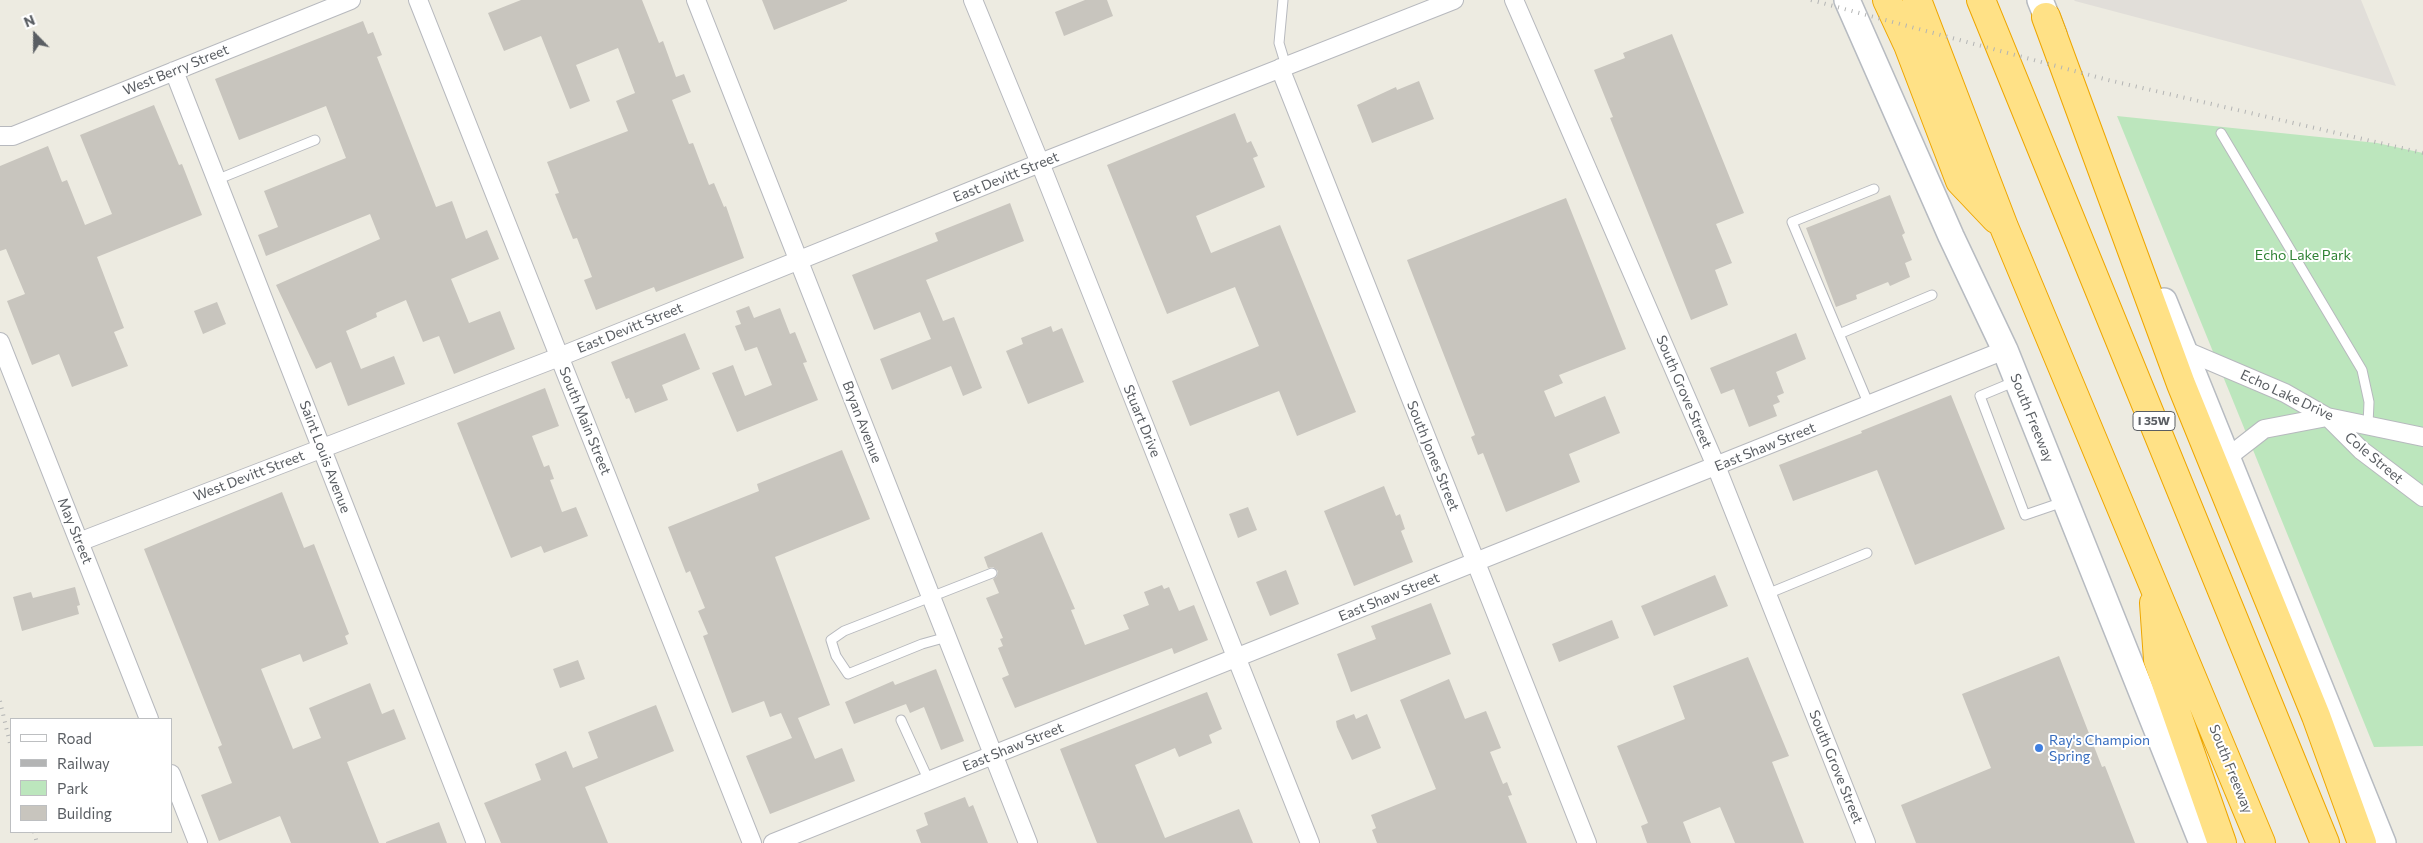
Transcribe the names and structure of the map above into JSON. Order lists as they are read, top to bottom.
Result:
{
  "streets": {
    "highway": ["South Freeway", "I 35W"],
    "street": [
      "West Berry Street",
      "East Devitt Street",
      "South Grove Street",
      "Echo Lake Drive",
      "South Main Street",
      "Stuart Drive",
      "Bryan Avenue",
      "East Shaw Street",
      "South Jones Street",
      "Saint Louis Avenue",
      "Cole Street",
      "West Devitt Street",
      "May Street"
    ]
  },
  "crossings": [
    ["West Berry Street", "Saint Louis Avenue"],
    ["East Devitt Street", "South Main Street"],
    ["East Devitt Street", "Stuart Drive"],
    ["East Devitt Street", "Bryan Avenue"],
    ["East Devitt Street", "South Jones Street"],
    ["East Devitt Street", "West Devitt Street"],
    ["South Grove Street", "East Shaw Street"],
    ["Echo Lake Drive", "Cole Street"],
    ["South Freeway", "East Shaw Street"],
    ["South Main Street", "West Devitt Street"],
    ["Stuart Drive", "East Shaw Street"],
    ["Bryan Avenue", "East Shaw Street"],
    ["East Shaw Street", "South Jones Street"],
    ["Saint Louis Avenue", "West Devitt Street"],
    ["West Devitt Street", "May Street"]
  ],
  "parks": ["Echo Lake Park"],
  "places": ["Ray's Champion Spring"],
  "legend": [
    "Road",
    "Railway",
    "Park",
    "Building"
  ],
  "north": "top"
}
